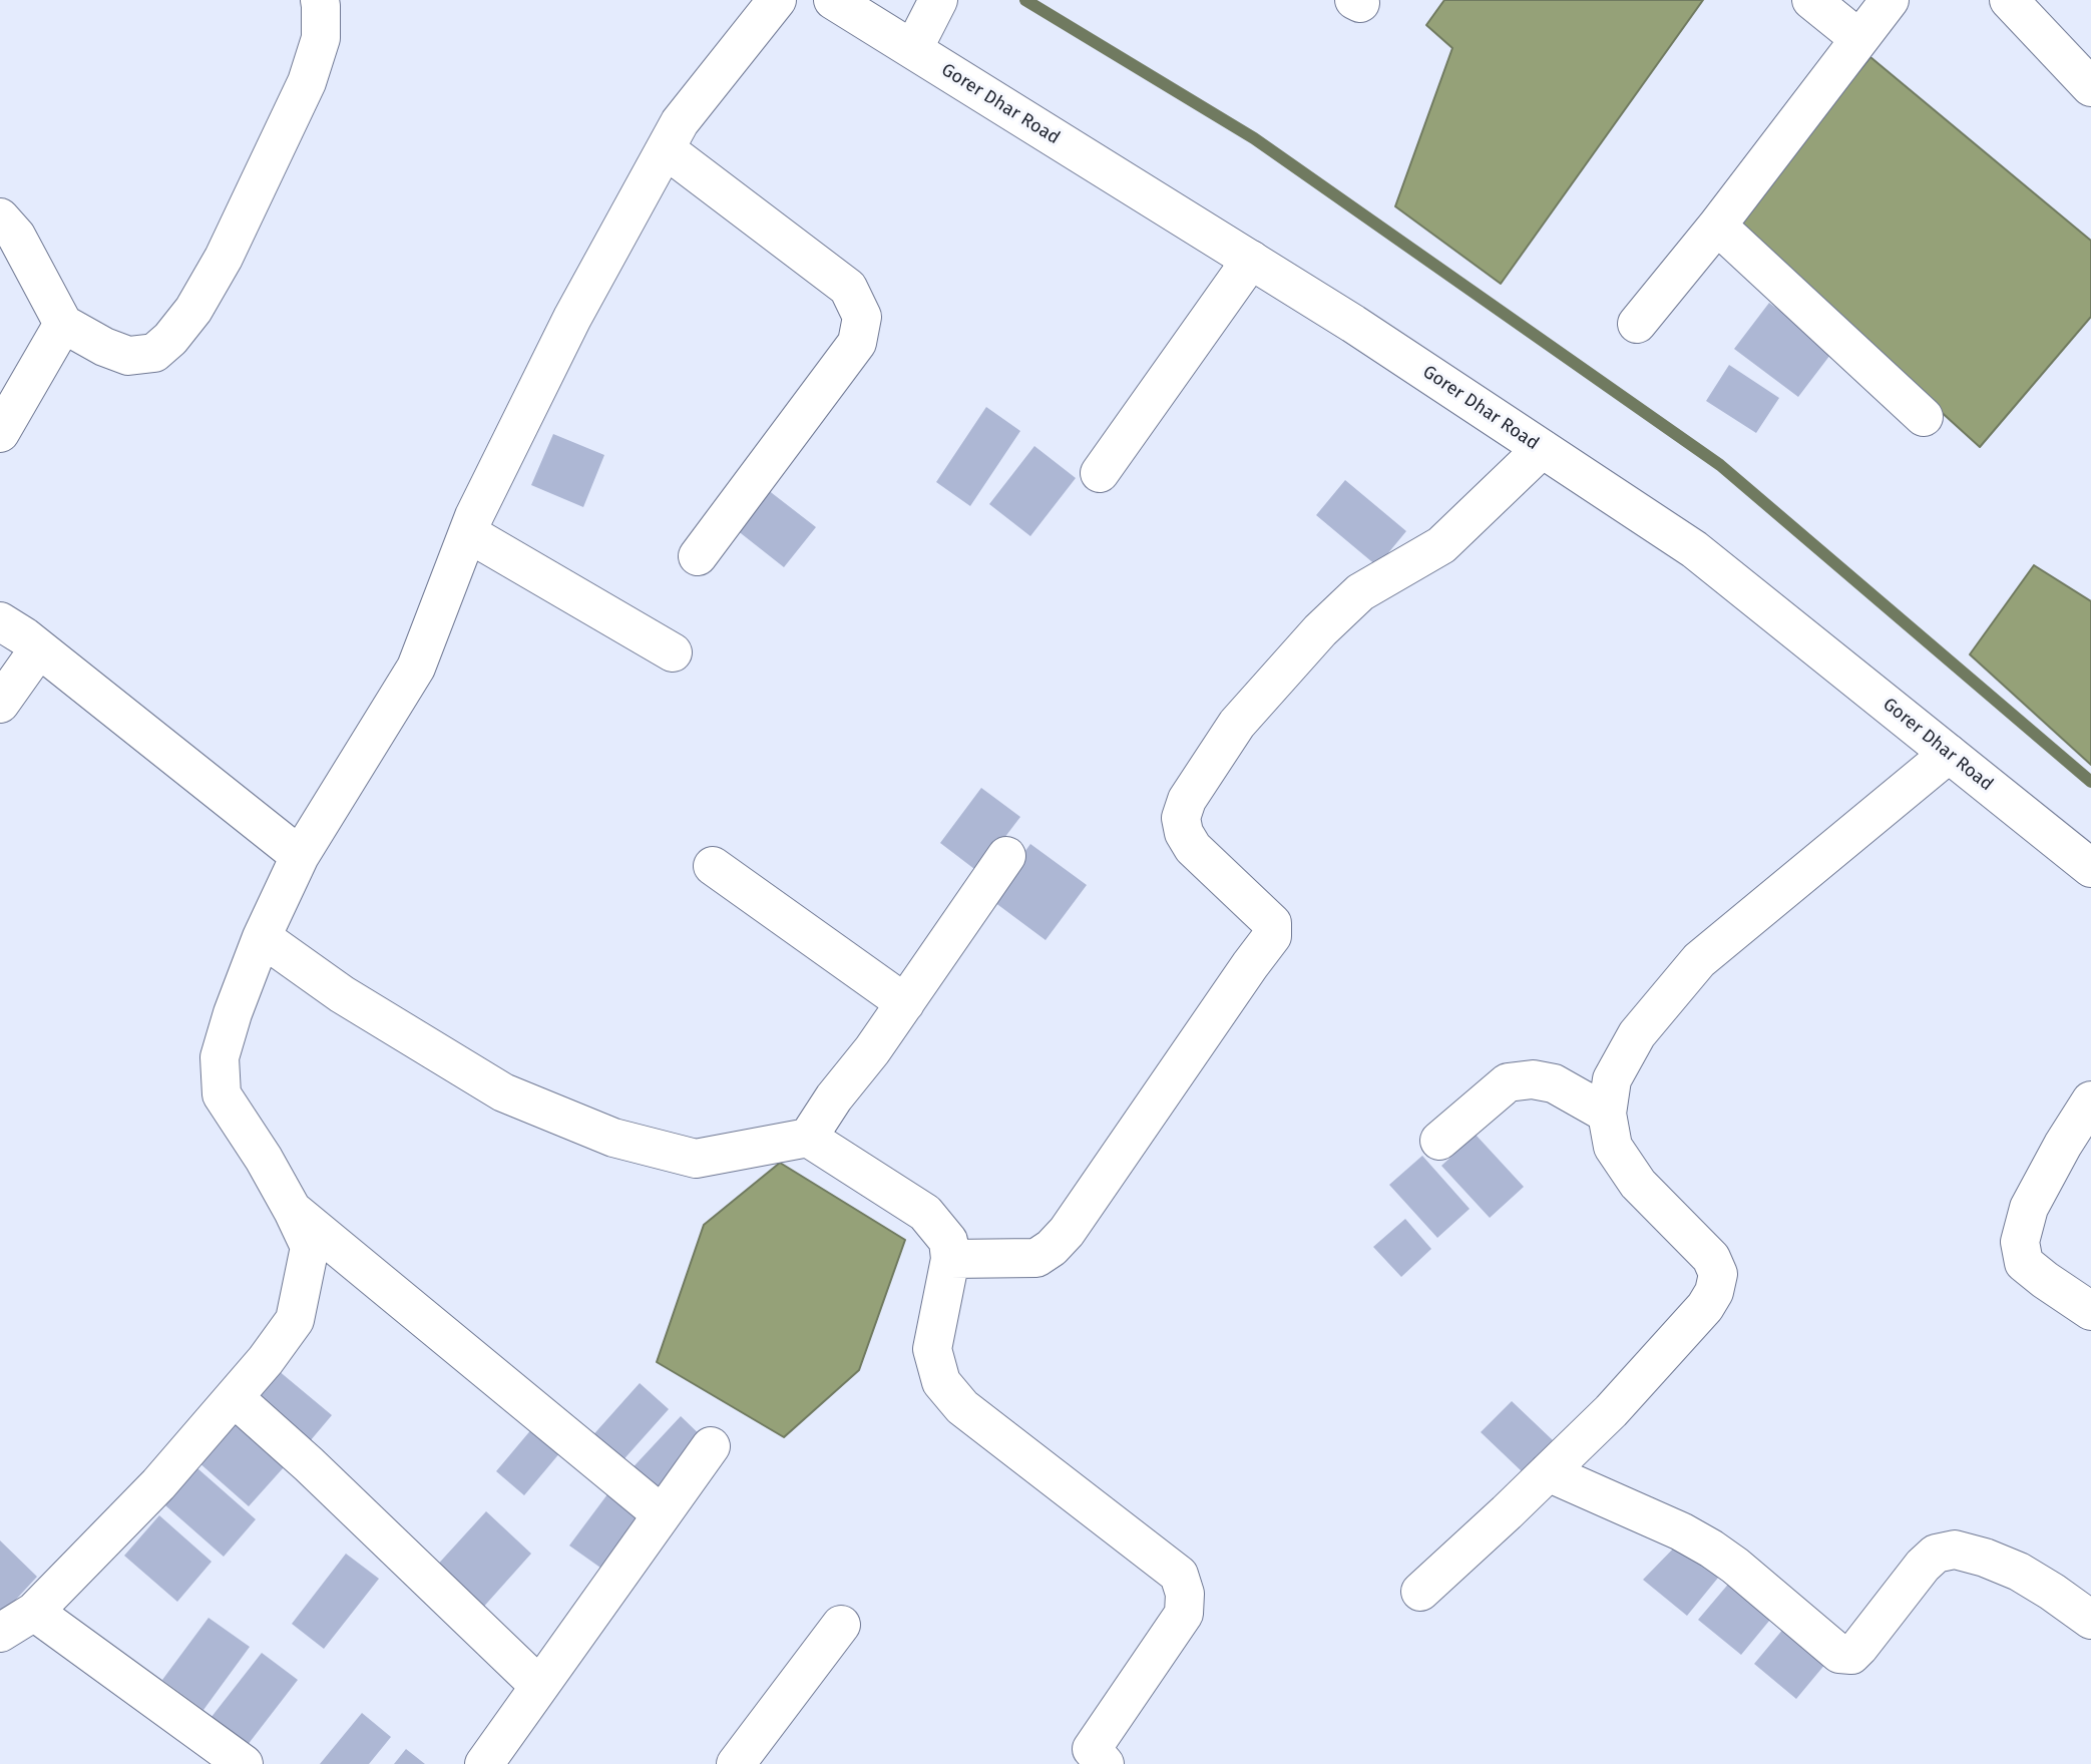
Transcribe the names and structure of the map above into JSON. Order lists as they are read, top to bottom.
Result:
{
  "streets": {
    "street": ["Gorer Dhar Road"]
  }
}
